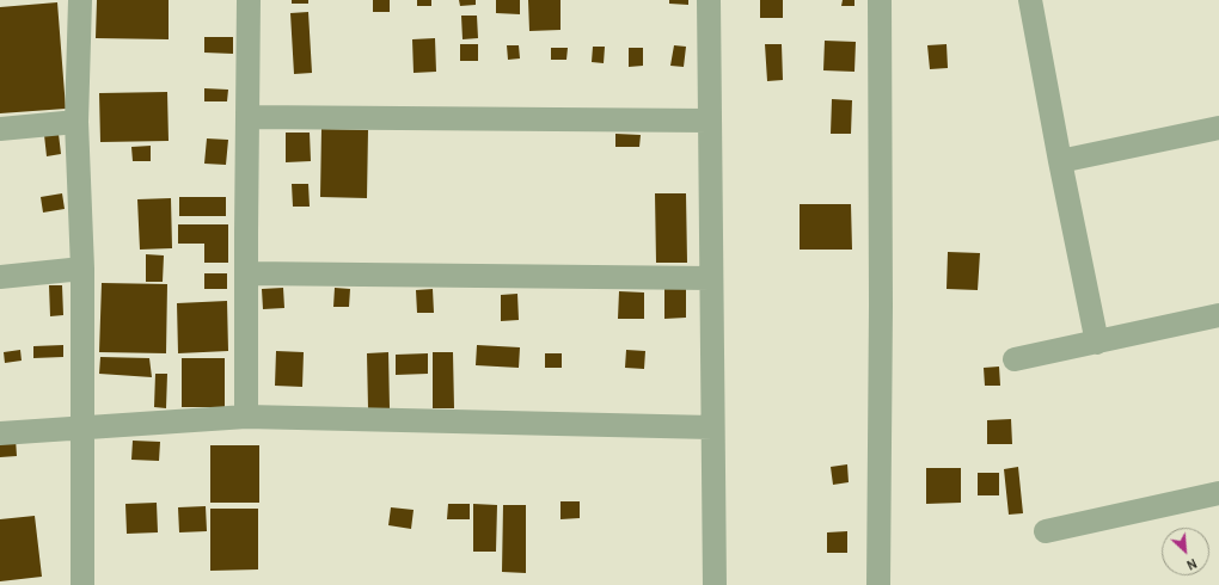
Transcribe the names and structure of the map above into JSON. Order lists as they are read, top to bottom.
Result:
{
  "north": "bottom right"
}
